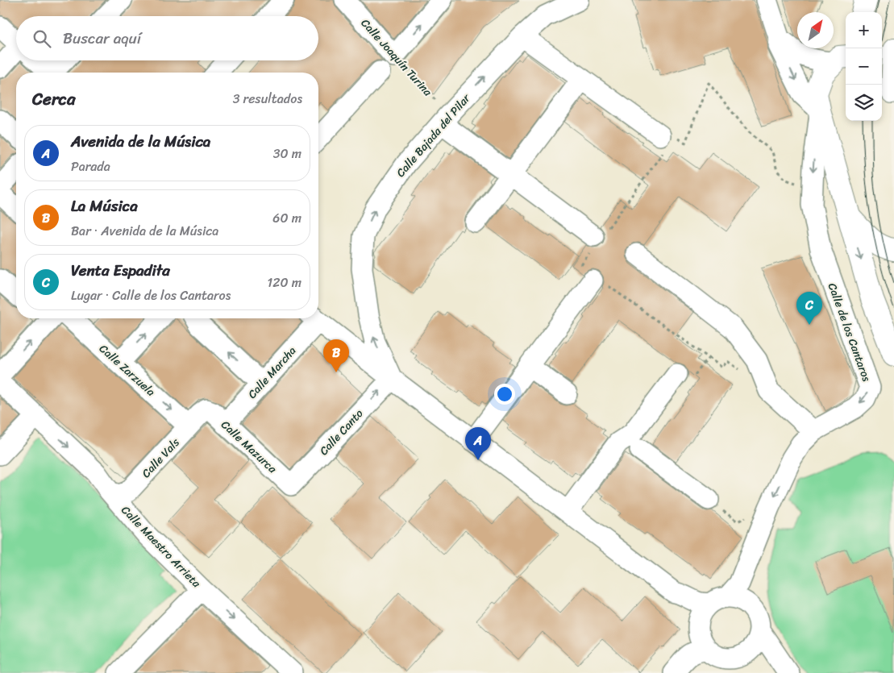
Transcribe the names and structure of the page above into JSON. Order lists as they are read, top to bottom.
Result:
{
  "streets": {
    "street": [
      "Calle Joaquín Turina",
      "Calle Bajada del Pilar",
      "Calle de los Cantaros",
      "Calle Zarzuela",
      "Calle Marcha",
      "Calle Canto",
      "Calle Mazurca",
      "Calle Vals",
      "Calle Maestro Arrieta"
    ]
  },
  "crossings": [
    ["Calle Joaquín Turina", "Calle Bajada del Pilar"],
    ["Calle Bajada del Pilar", "Calle Canto"],
    ["Calle Zarzuela", "Calle Vals"],
    ["Calle Marcha", "Calle Mazurca"],
    ["Calle Canto", "Calle Mazurca"],
    ["Calle Mazurca", "Calle Vals"],
    ["Calle Vals", "Calle Maestro Arrieta"]
  ],
  "one_way": ["Calle de los Cantaros", "Calle Canto", "Calle Maestro Arrieta"],
  "north": "top right",
  "page": {
    "map_buttons": ["+", "−"],
    "search": "Buscar aquí",
    "heading": ["Cerca", "3 resultados"],
    "list": [
      {
        "mark": "A",
        "name": "Avenida de la Música",
        "note": "Parada",
        "value": "30 m"
      },
      {
        "mark": "B",
        "name": "La Música",
        "note": "Bar · Avenida de la Música",
        "value": "60 m"
      },
      {
        "mark": "C",
        "name": "Venta Espadita",
        "note": "Lugar · Calle de los Cantaros",
        "value": "120 m"
      }
    ],
    "pins": ["C", "B", "A"]
  }
}
